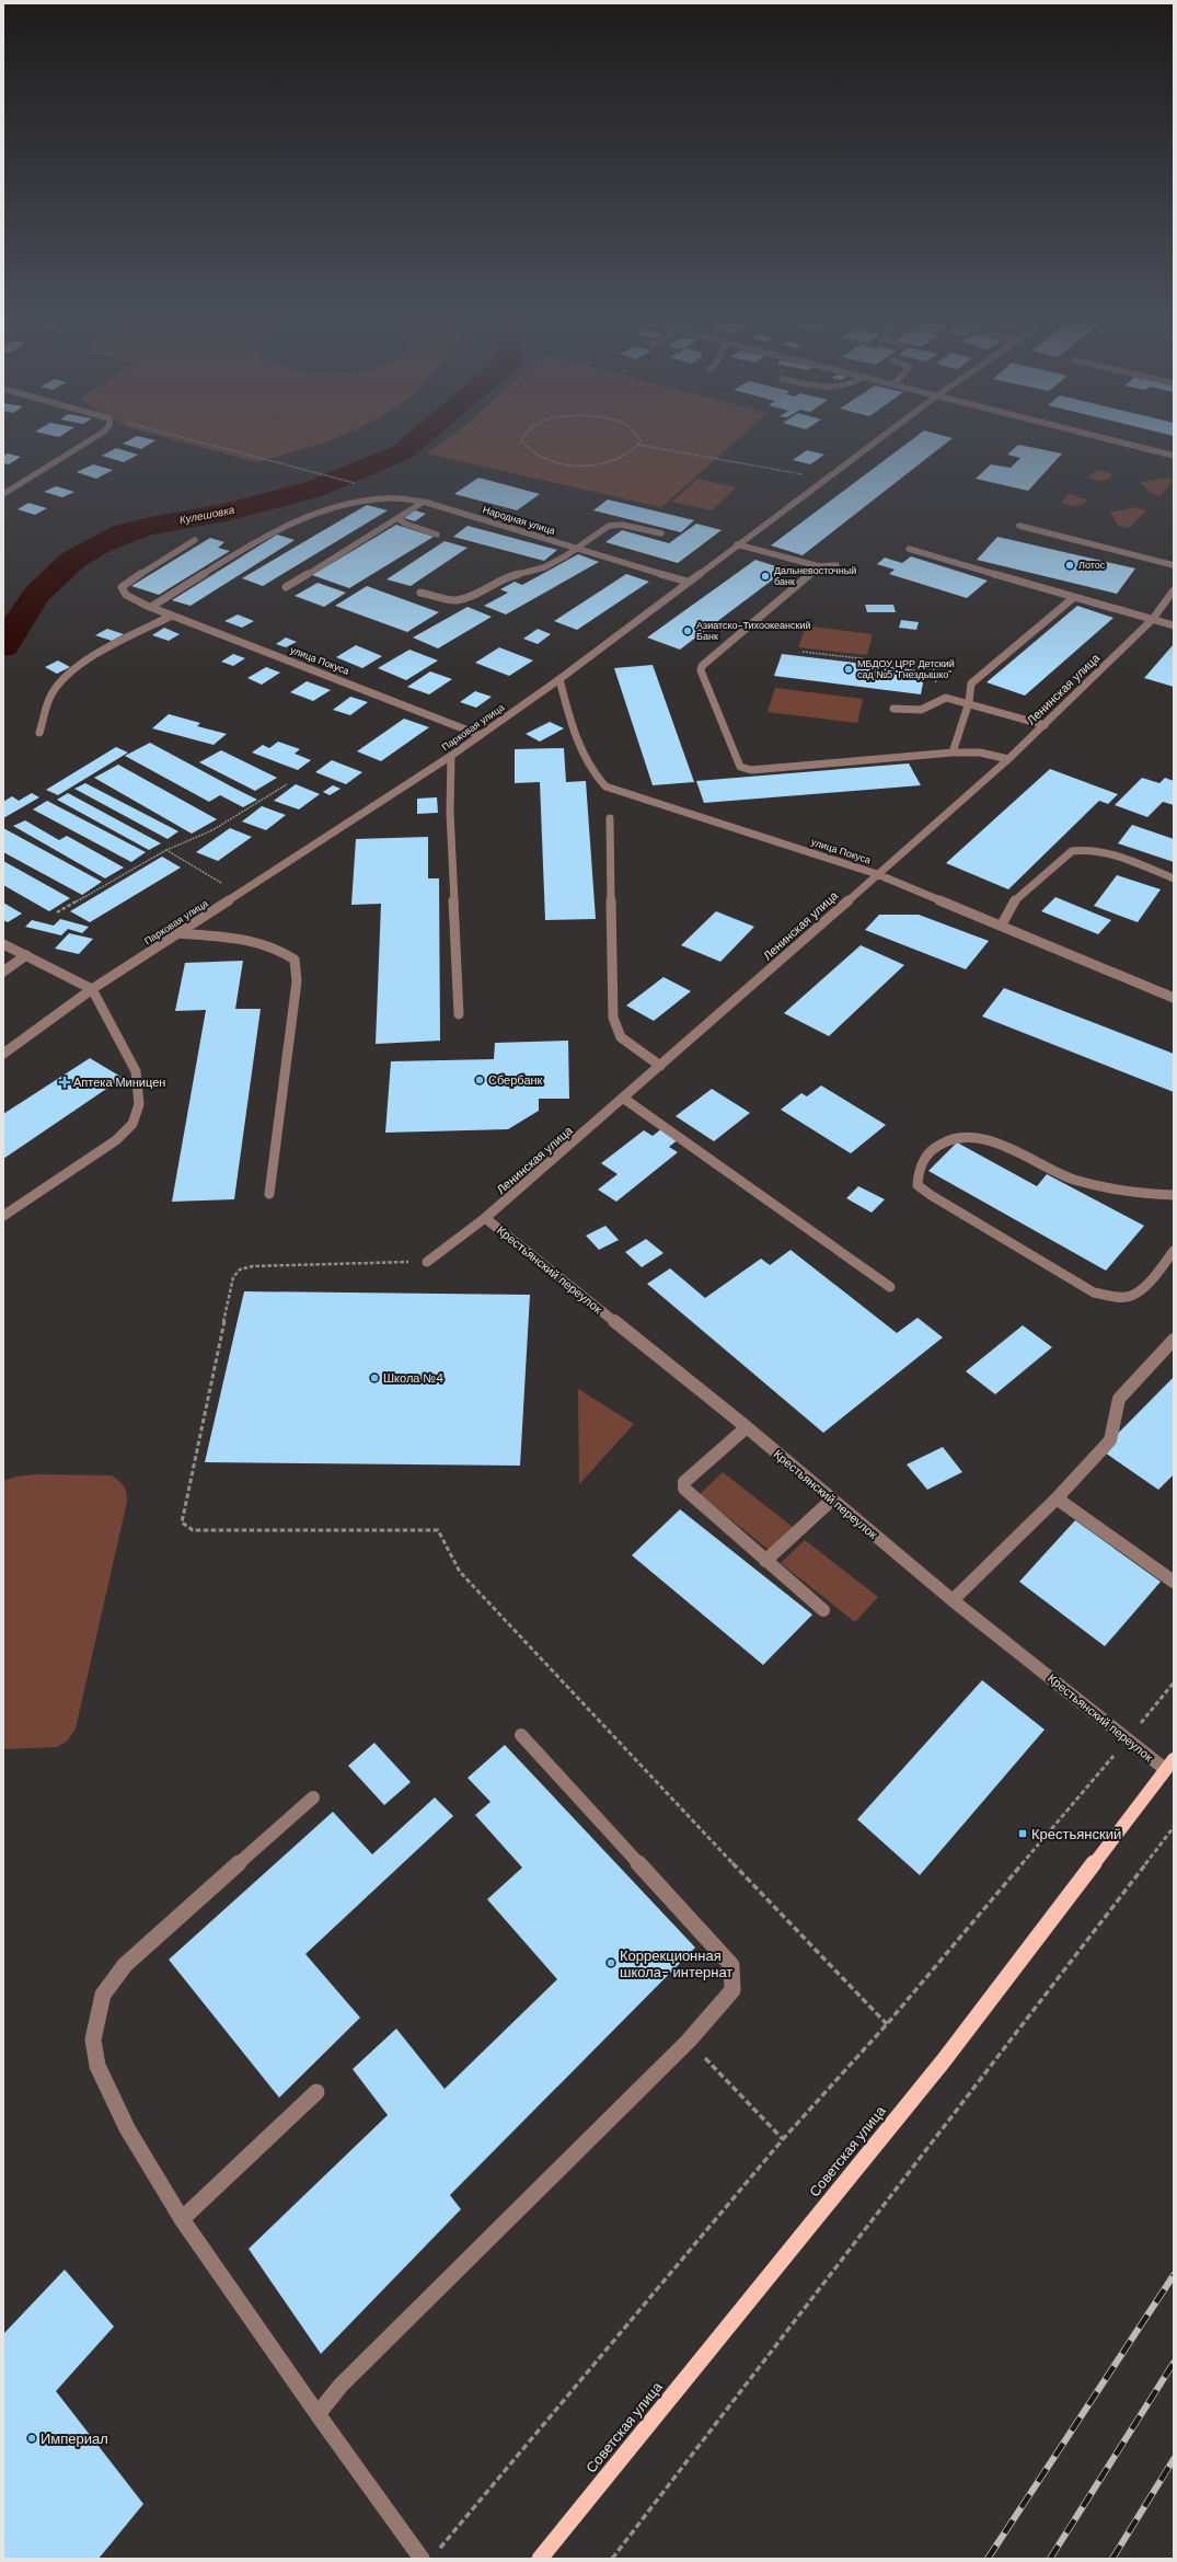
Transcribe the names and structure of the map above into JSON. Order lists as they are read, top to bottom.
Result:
{
  "streets": {
    "main road": ["Советская улица"],
    "street": [
      "Народная улица",
      "улица Покуса",
      "Ленинская улица",
      "Парковая улица",
      "Крестьянский переулок"
    ]
  },
  "crossings": [
    ["Народная улица", "улица Покуса"],
    ["Народная улица", "Парковая улица"],
    ["улица Покуса", "Ленинская улица"],
    ["улица Покуса", "Парковая улица"],
    ["Ленинская улица", "Крестьянский переулок"],
    ["Крестьянский переулок", "Советская улица"]
  ],
  "water": ["Кулешовка"],
  "places": {
    "other": [
      "Лотос",
      "Дальневосточный банк",
      "Азиатско-Тихоокеанский Банк",
      "МБДОУ ЦРР Детский сад №5 \"Гнездышко\"",
      "Сбербанк",
      "Школа №4",
      "Коррекционная школа- интернат",
      "Империал"
    ],
    "health": ["Аптека Миницен"],
    "transit": ["Крестьянский"]
  }
}
